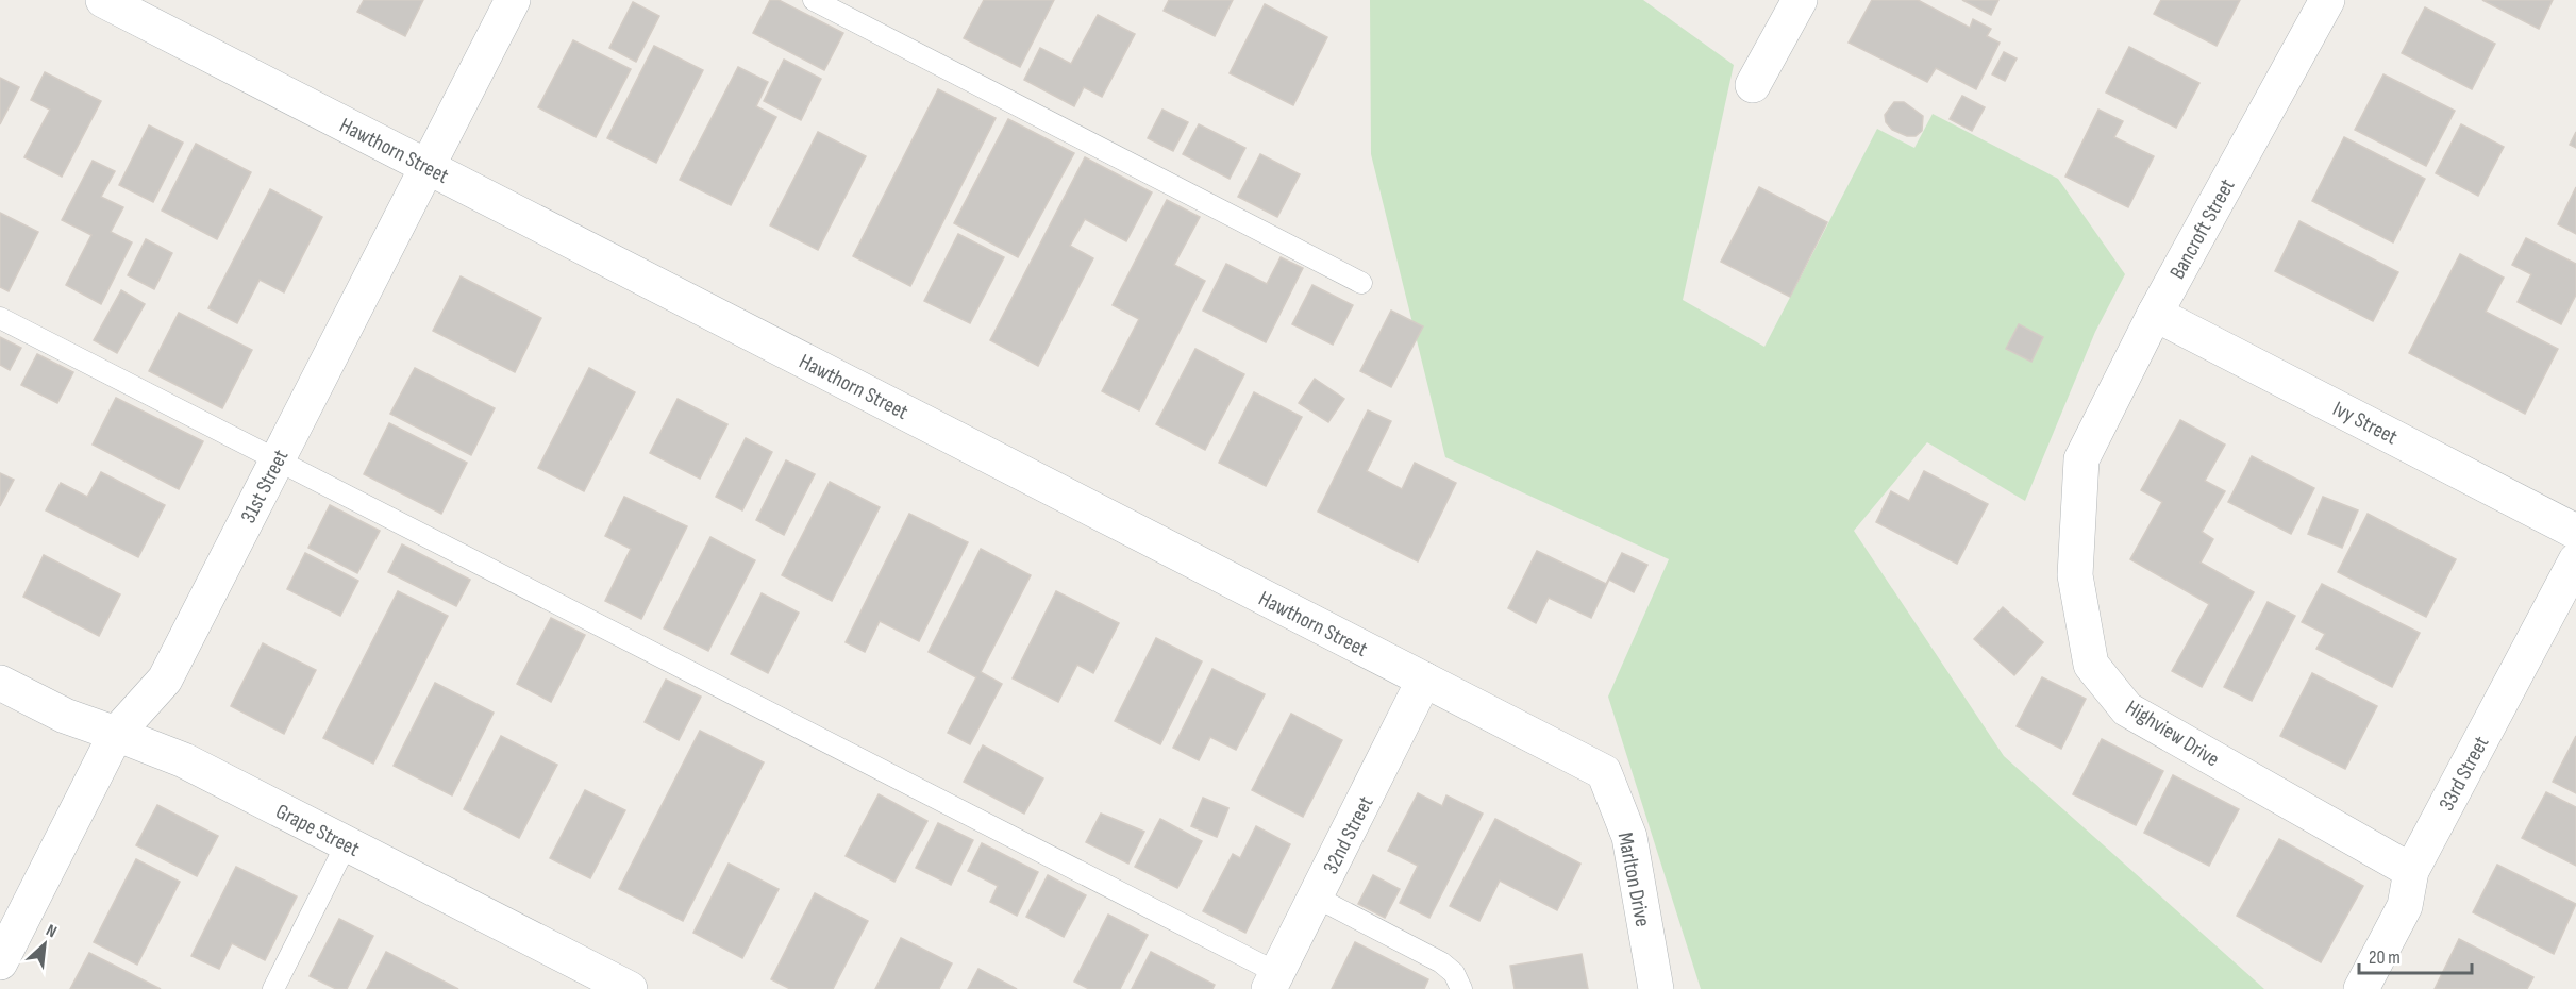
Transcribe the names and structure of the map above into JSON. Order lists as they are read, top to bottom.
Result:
{
  "streets": {
    "street": [
      "Hawthorn Street",
      "Bancroft Street",
      "Ivy Street",
      "31st Street",
      "Highview Drive",
      "33rd Street",
      "Grape Street",
      "32nd Street",
      "Marlton Drive"
    ]
  },
  "crossings": [
    ["Hawthorn Street", "31st Street"],
    ["Hawthorn Street", "32nd Street"],
    ["Hawthorn Street", "Marlton Drive"],
    ["Bancroft Street", "Ivy Street"],
    ["Bancroft Street", "Highview Drive"],
    ["31st Street", "Grape Street"],
    ["Highview Drive", "33rd Street"]
  ],
  "scale_bar": "20 m",
  "north": "top right"
}
